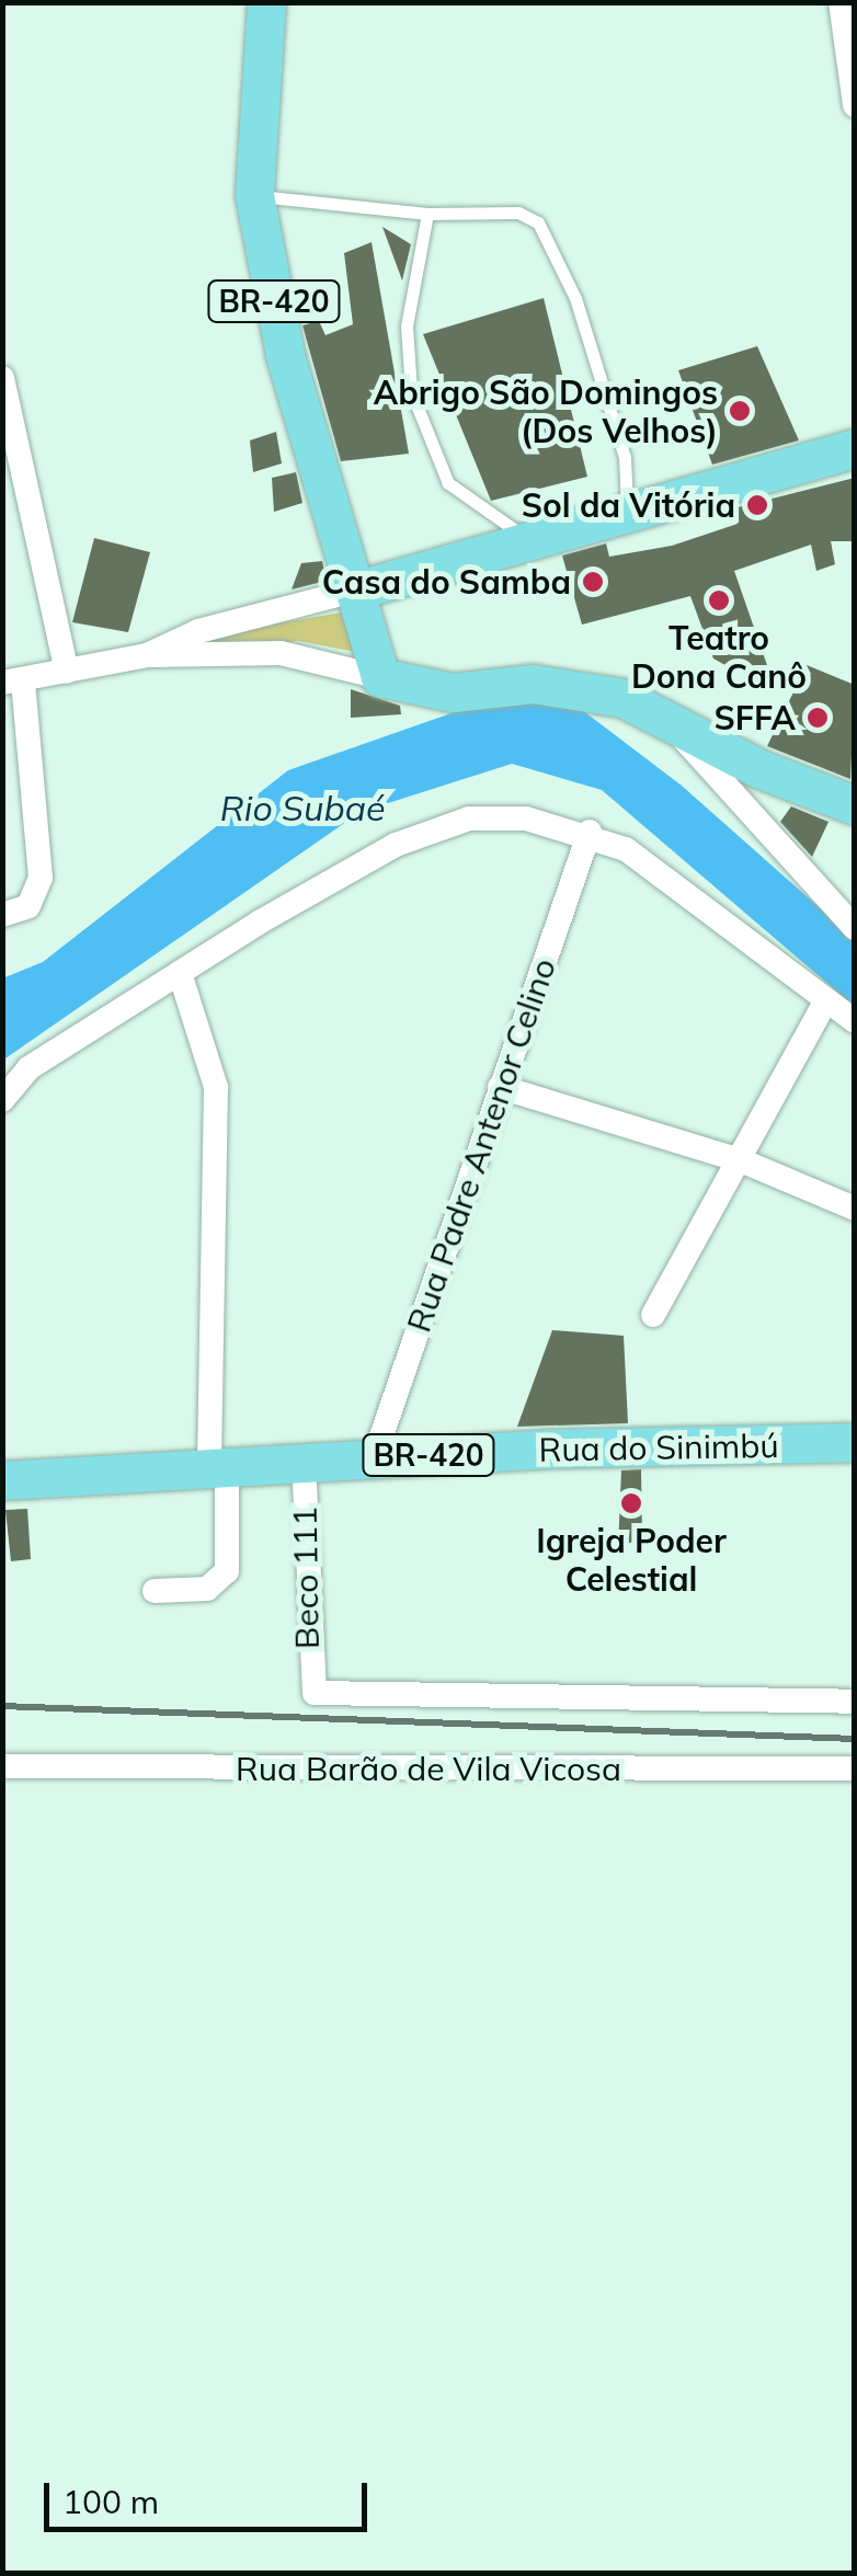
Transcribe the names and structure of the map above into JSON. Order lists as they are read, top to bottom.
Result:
{
  "streets": {
    "main road": ["BR-420", "Rua do Sinimbú"],
    "street": ["Rua Padre Antenor Celino", "Beco 111", "Rua Barão de Vila Vicosa"]
  },
  "crossings": [
    ["Rua Padre Antenor Celino", "Rua do Sinimbú"],
    ["Rua do Sinimbú", "Beco 111"]
  ],
  "water": ["Rio Subaé"],
  "places": [
    "Abrigo São Domingos (Dos Velhos)",
    "Sol da Vitória",
    "Casa do Samba",
    "Teatro Dona Canô",
    "SFFA",
    "Igreja Poder Celestial"
  ],
  "scale_bar": "100 m"
}
